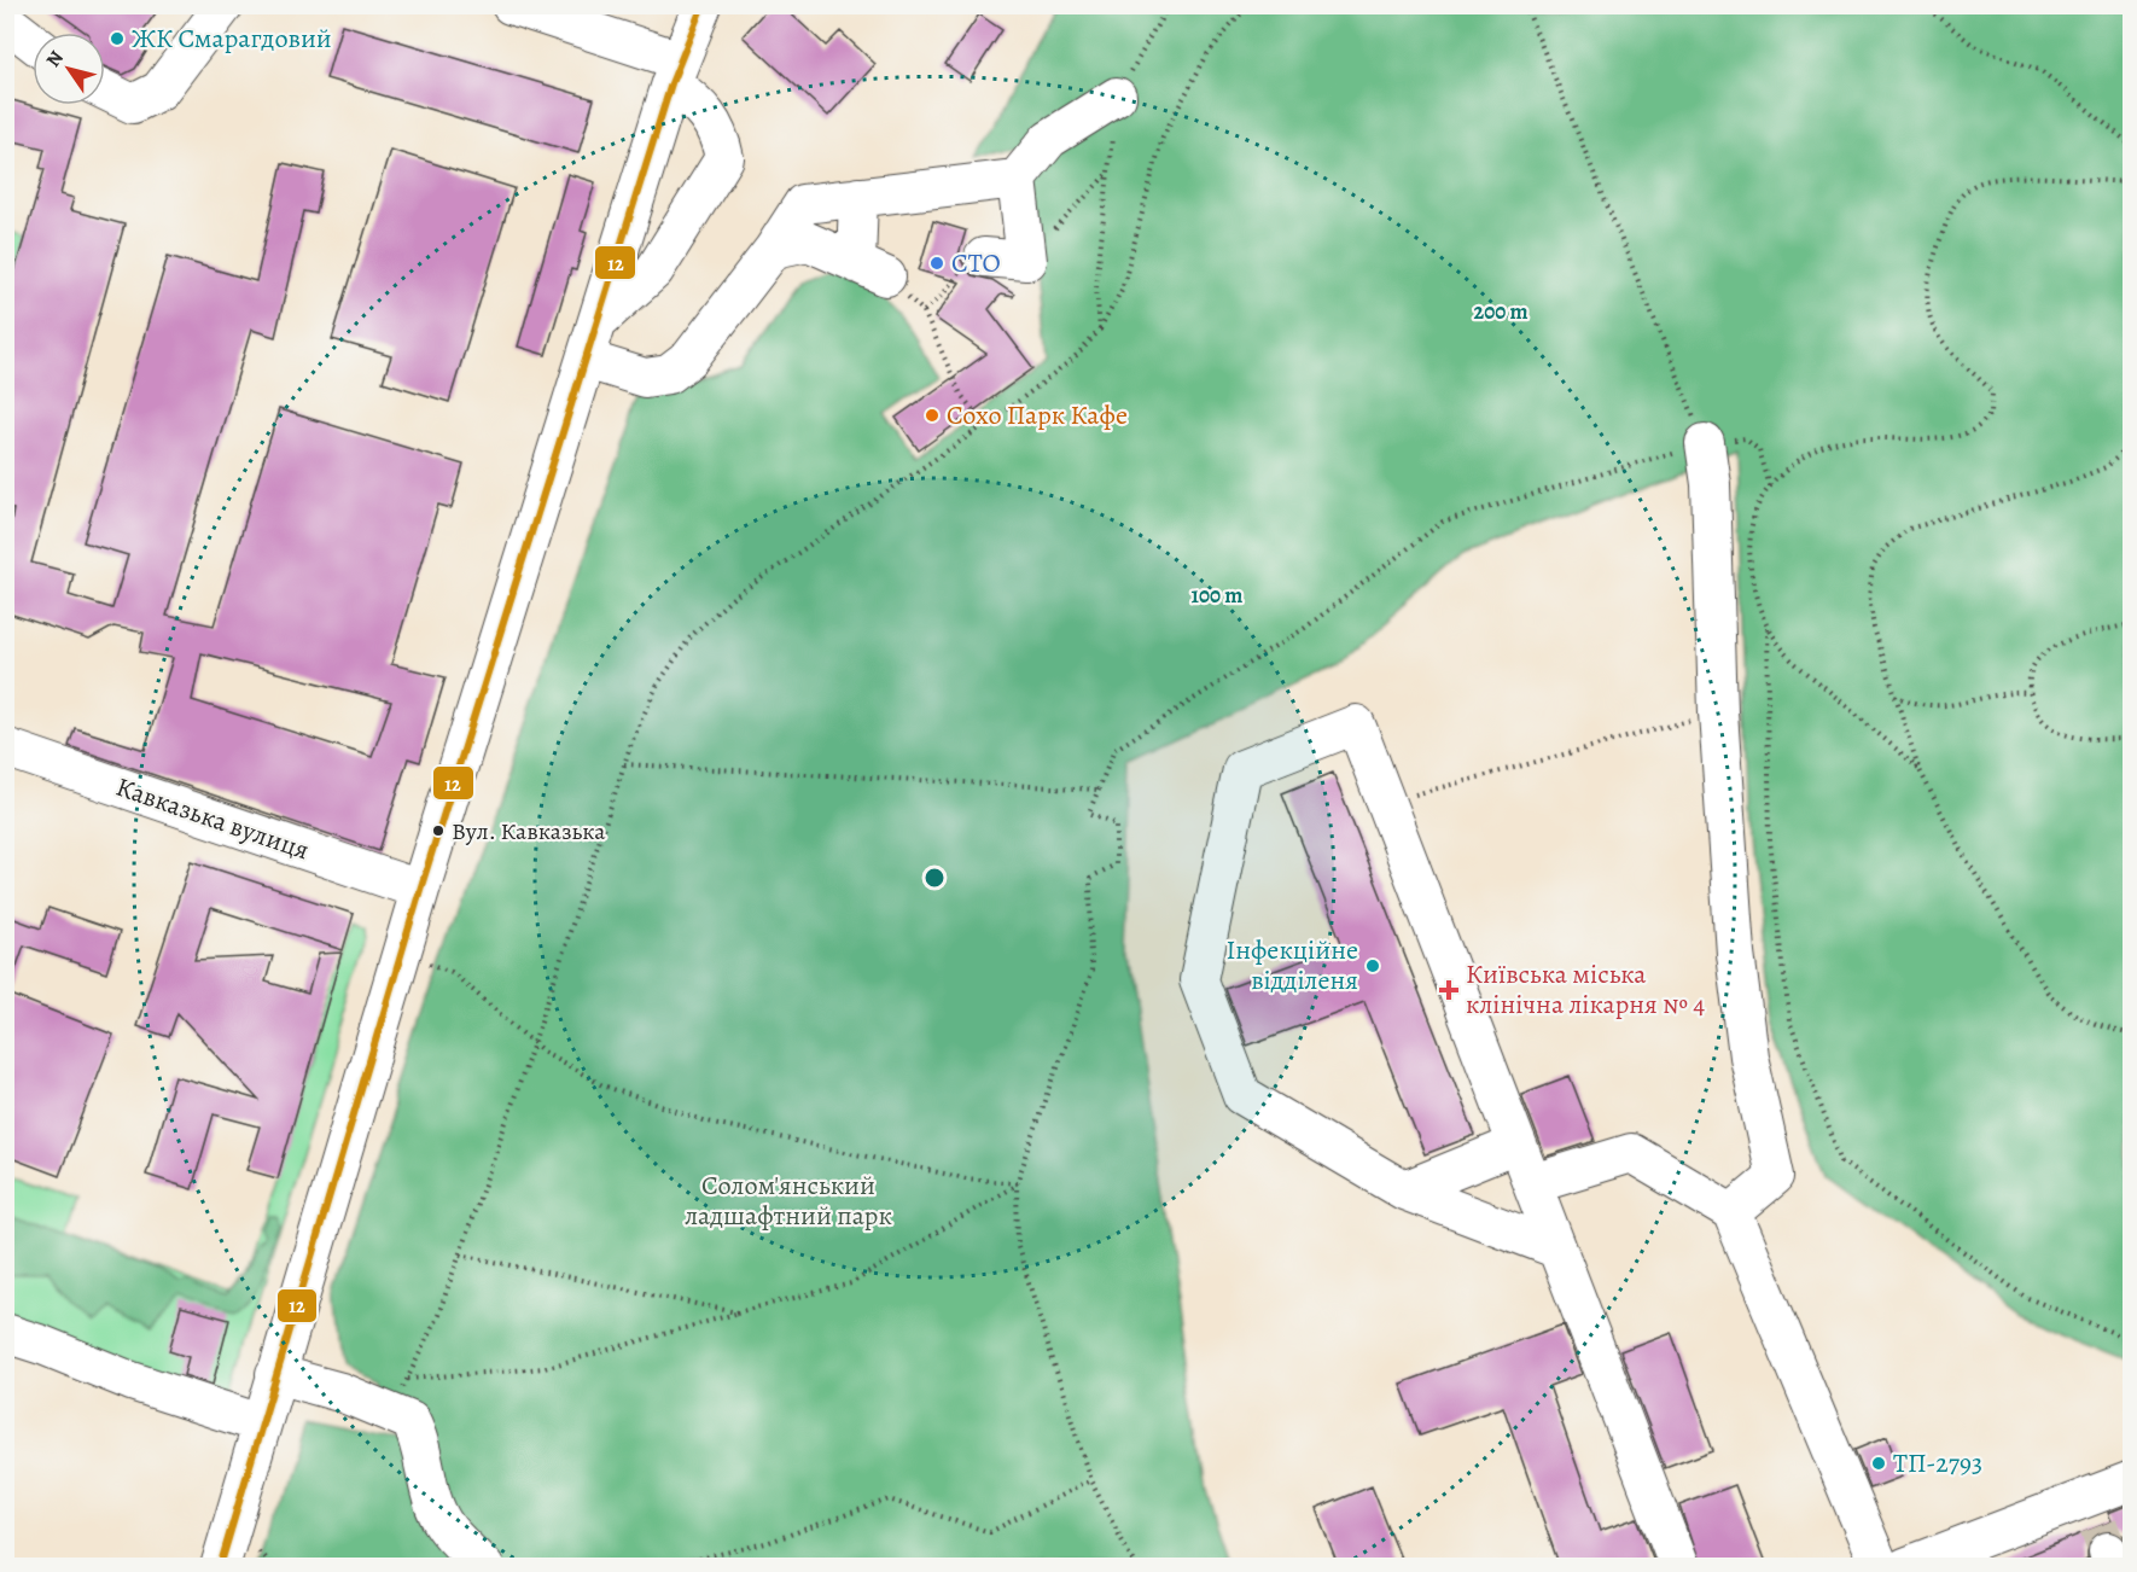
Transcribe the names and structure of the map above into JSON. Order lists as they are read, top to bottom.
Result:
{
  "streets": {
    "street": ["Кавказька вулиця"]
  },
  "parks": ["Солом'янський ладшафтний парк"],
  "places": {
    "other": [
      "ЖК Смарагдовий",
      "СТО",
      "Сохо Парк Кафе",
      "Вул. Кавказька",
      "Інфекційне відділеня",
      "ТП-2793"
    ],
    "health": ["Київська міська клінічна лікарня № 4"]
  },
  "lines": ["transit line 12"],
  "north": "top left",
  "rings": ["200 m", "100 m"]
}
